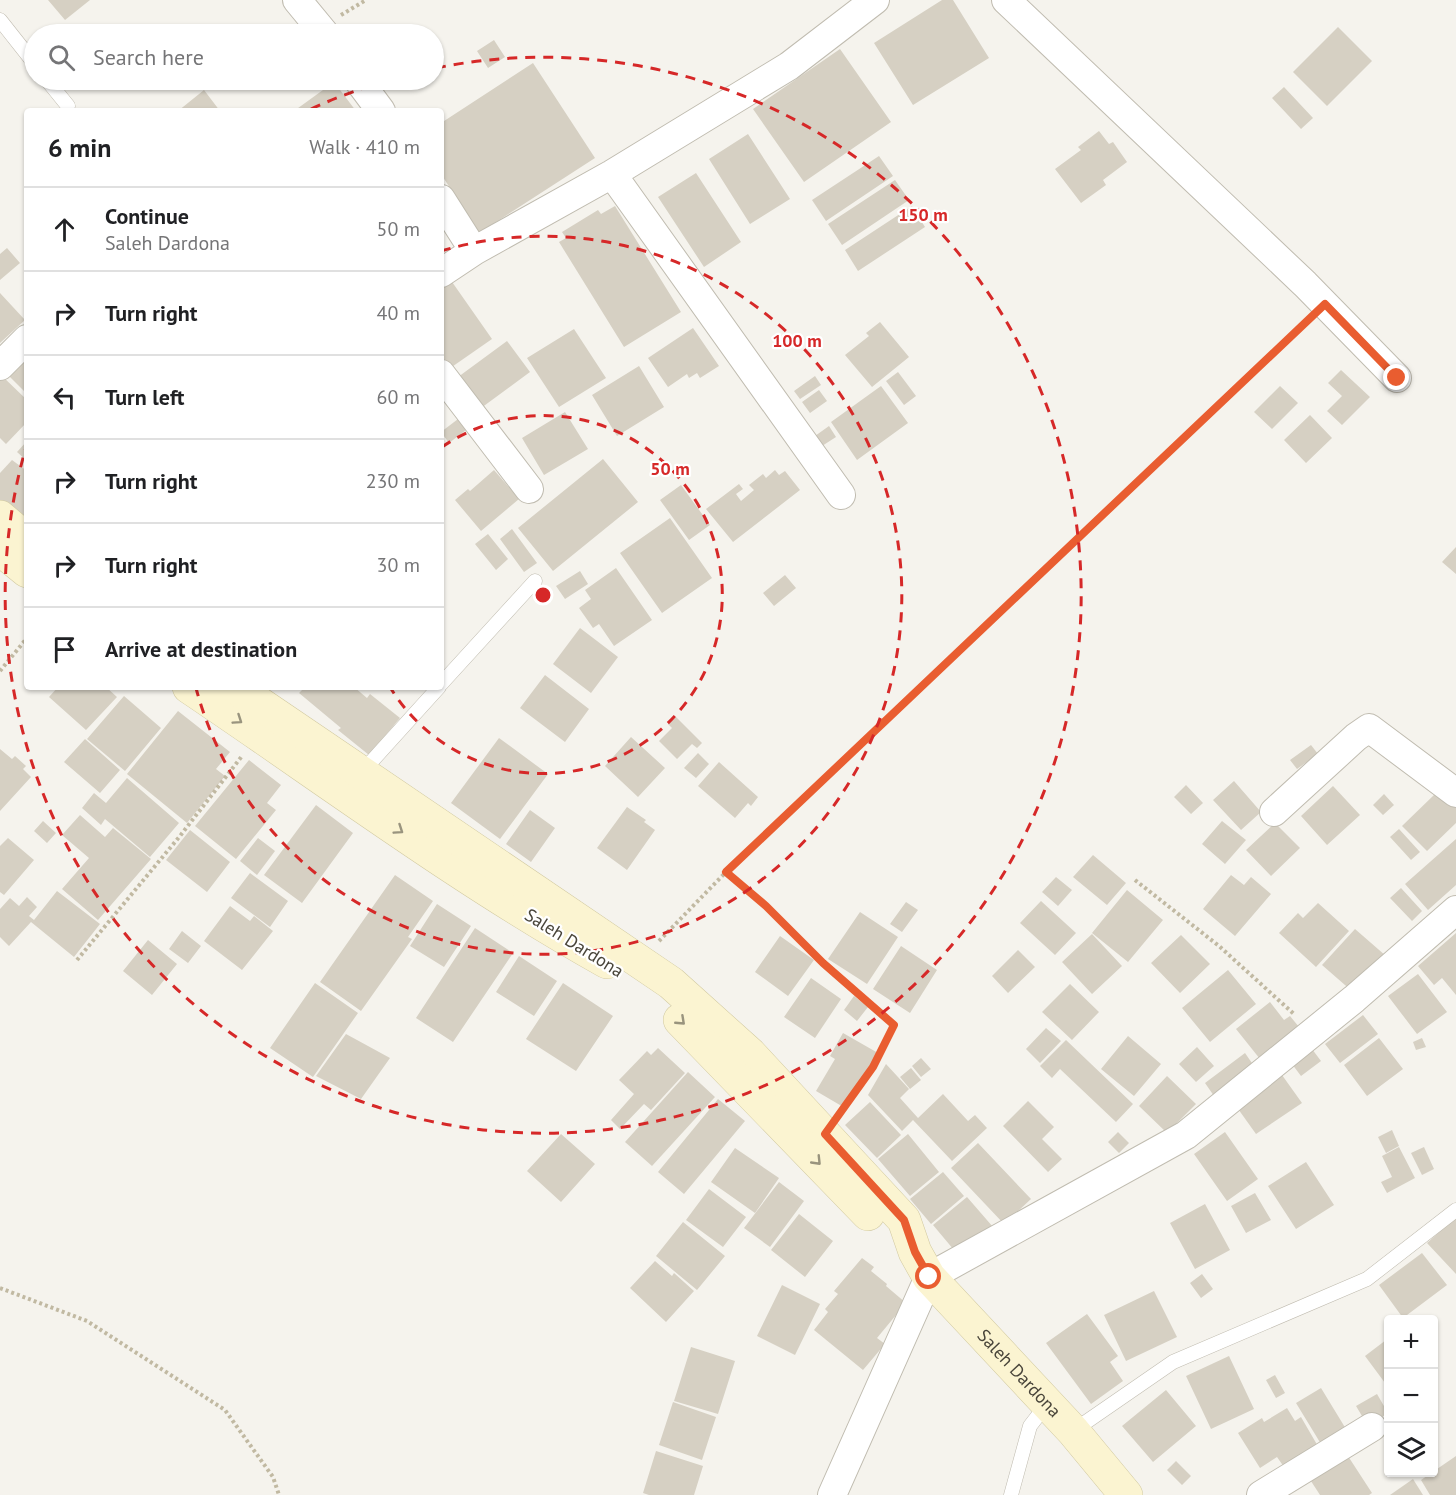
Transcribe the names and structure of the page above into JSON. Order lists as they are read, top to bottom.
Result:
{
  "streets": {
    "street": ["Saleh Dardona"]
  },
  "page": {
    "search": "Search here",
    "heading": ["6 min", "Walk · 410 m"],
    "list": [
      ["Continue", "Saleh Dardona", "50 m"],
      ["Turn right", "40 m"],
      ["Turn left", "60 m"],
      ["Turn right", "230 m"],
      ["Turn right", "30 m"],
      "Arrive at destination"
    ],
    "map_buttons": ["+", "−"]
  },
  "rings": ["150 m", "100 m", "50 m"]
}
